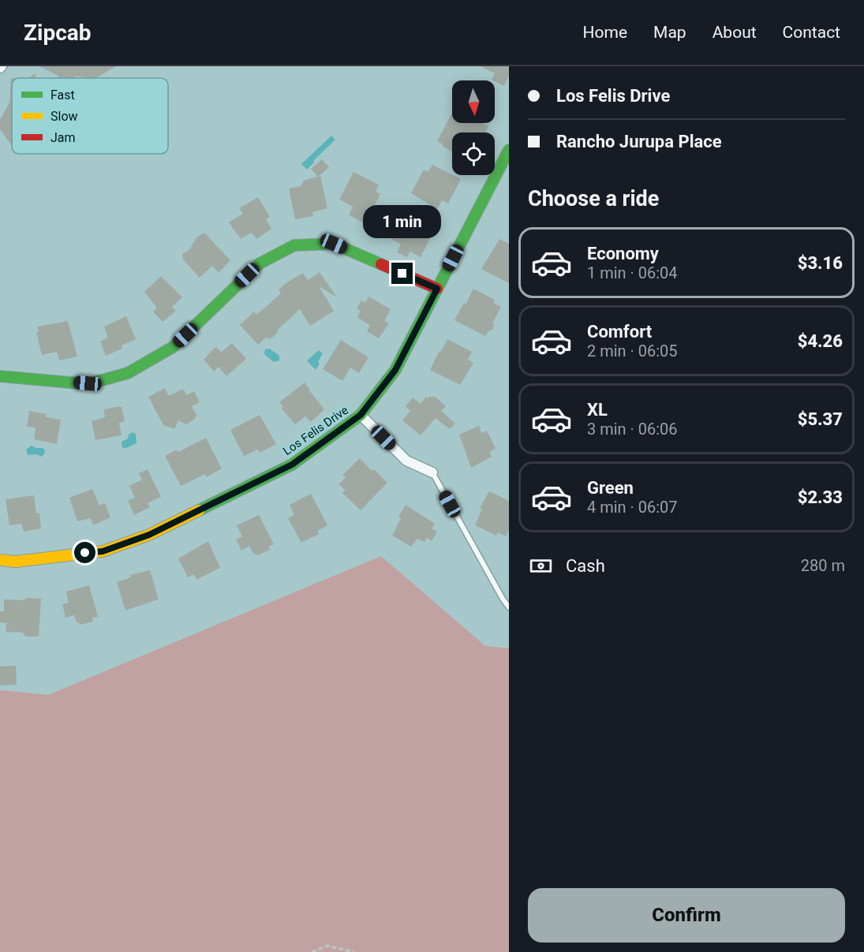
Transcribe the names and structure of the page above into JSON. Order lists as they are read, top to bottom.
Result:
{
  "streets": {
    "street": ["Los Felis Drive"]
  },
  "legend": ["Fast", "Slow", "Jam"],
  "north": "bottom",
  "page": {
    "header": "Zipcab",
    "nav": [
      "Home",
      "Map",
      "About",
      "Contact"
    ],
    "banner": ["Los Felis Drive", "Rancho Jurupa Place"],
    "heading": "Choose a ride",
    "bubble": "1 min",
    "list": [
      {
        "name": "Economy",
        "note": "1 min · 06:04",
        "value": "$3.16"
      },
      {
        "name": "Comfort",
        "note": "2 min · 06:05",
        "value": "$4.26"
      },
      {
        "name": "XL",
        "note": "3 min · 06:06",
        "value": "$5.37"
      },
      {
        "name": "Green",
        "note": "4 min · 06:07",
        "value": "$2.33"
      }
    ],
    "pay": ["Cash", "280 m"],
    "buttons": "Confirm"
  }
}
